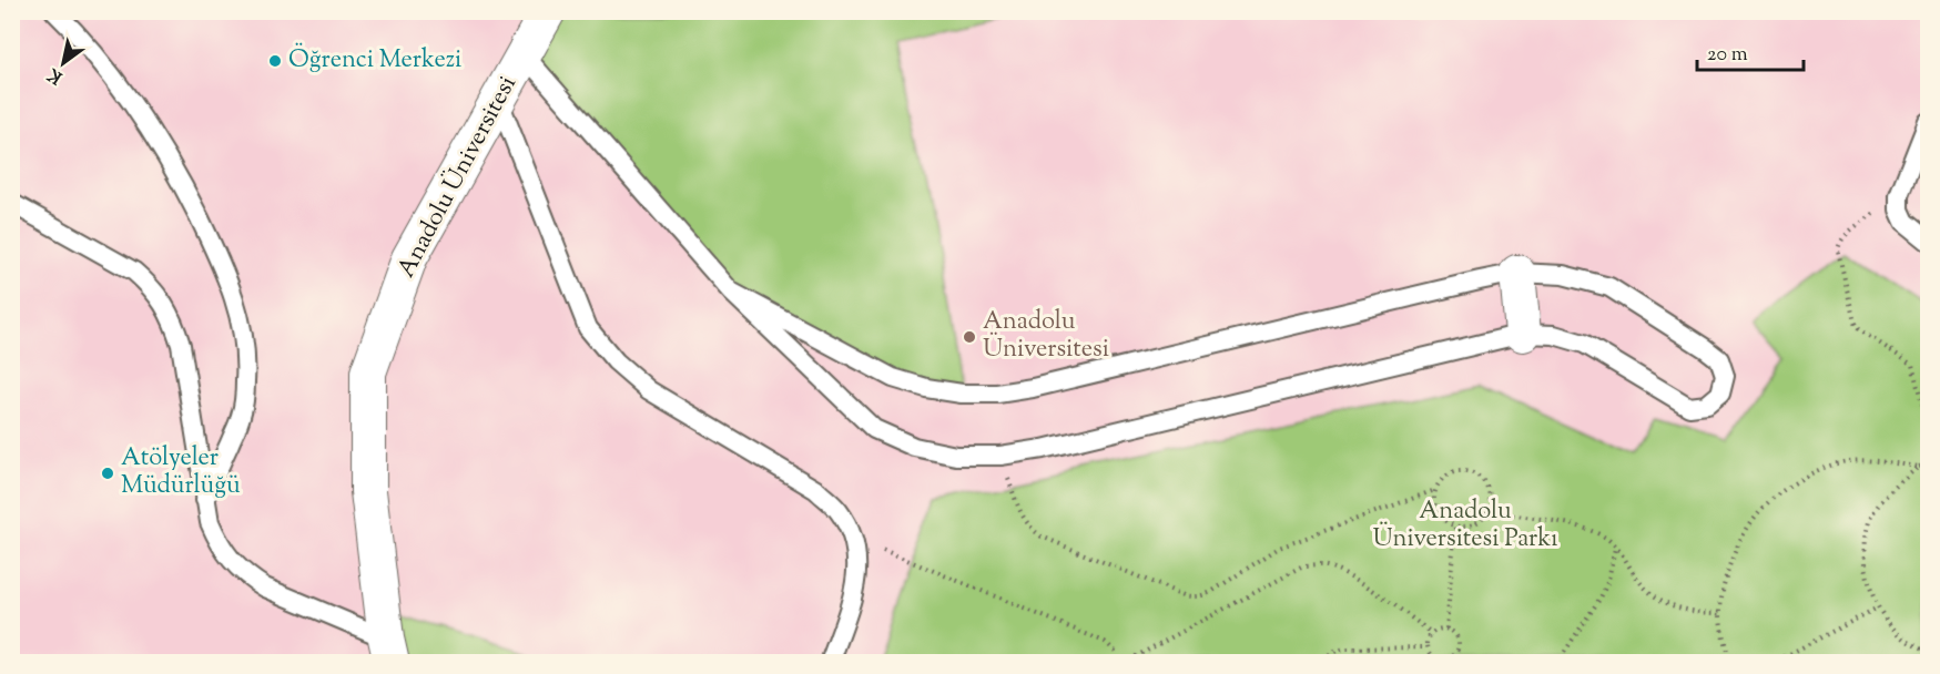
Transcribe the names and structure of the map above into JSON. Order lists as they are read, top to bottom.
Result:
{
  "streets": {
    "street": ["Anadolu Üniversitesi"]
  },
  "parks": ["Anadolu Üniversitesi Parkı"],
  "places": ["Öğrenci Merkezi", "Anadolu Üniversitesi", "Atölyeler Müdürlüğü"],
  "scale_bar": "20 m",
  "north": "bottom left"
}
